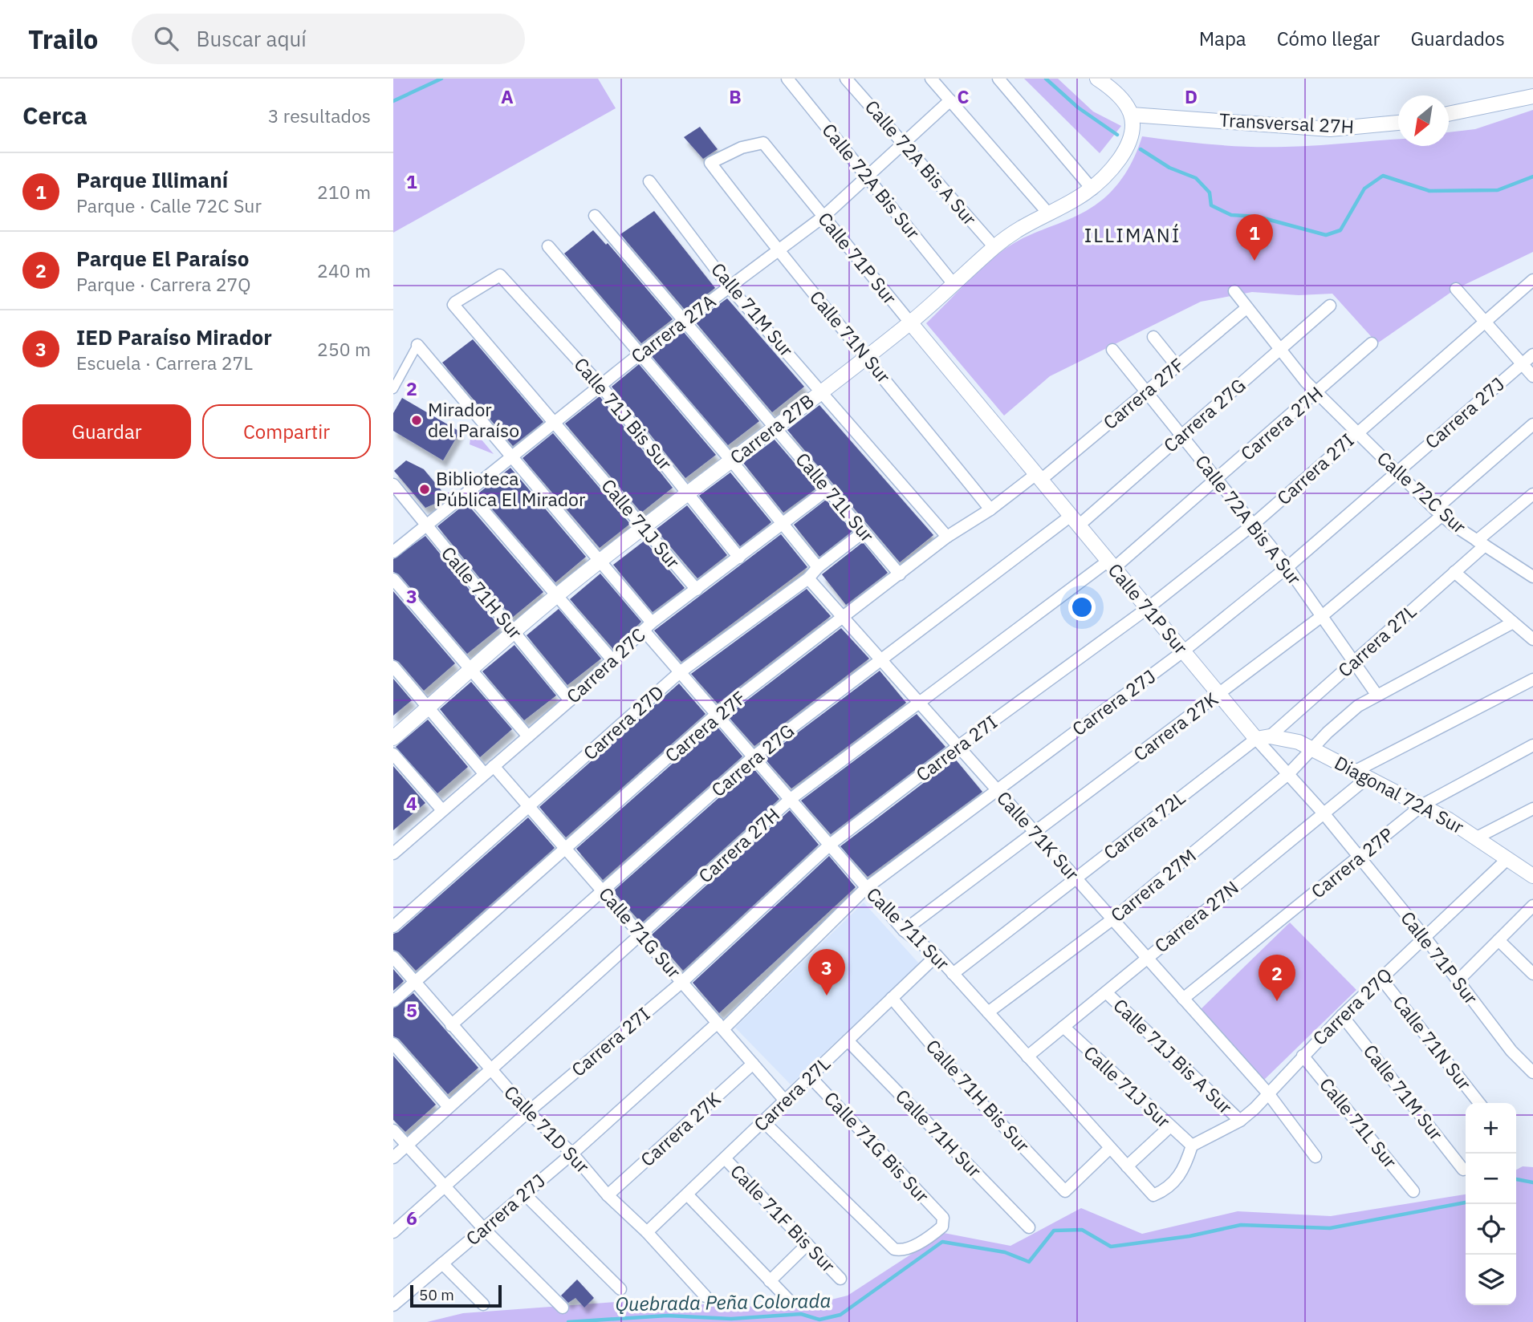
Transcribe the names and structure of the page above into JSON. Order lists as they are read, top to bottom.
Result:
{
  "streets": {
    "street": [
      "Transversal 27H",
      "Calle 72A Bis A Sur",
      "Calle 72A Bis Sur",
      "Calle 71P Sur",
      "Calle 71M Sur",
      "Carrera 27A",
      "Calle 71N Sur",
      "Carrera 27F",
      "Carrera 27J",
      "Calle 71J Bis Sur",
      "Carrera 27G",
      "Carrera 27H",
      "Carrera 27B",
      "Carrera 27I",
      "Calle 72C Sur",
      "Calle 71L Sur",
      "Calle 71J Sur",
      "Calle 71H Sur",
      "Carrera 27L",
      "Carrera 27C",
      "Carrera 27D",
      "Carrera 27K",
      "Diagonal 72A Sur",
      "Carrera 72L",
      "Calle 71K Sur",
      "Carrera 27P",
      "Carrera 27M",
      "Carrera 27N",
      "Calle 71I Sur",
      "Calle 71G Sur",
      "Carrera 27Q",
      "Calle 71J Bis A Sur",
      "Calle 71H Bis Sur",
      "Calle 71D Sur",
      "Calle 71G Bis Sur",
      "Calle 71F Bis Sur"
    ]
  },
  "crossings": [
    ["Transversal 27H", "Carrera 27B"],
    ["Calle 72A Bis A Sur", "Carrera 27A"],
    ["Calle 72A Bis A Sur", "Carrera 27F"],
    ["Calle 72A Bis A Sur", "Carrera 27J"],
    ["Calle 72A Bis A Sur", "Carrera 27G"],
    ["Calle 72A Bis A Sur", "Carrera 27H"],
    ["Calle 72A Bis A Sur", "Carrera 27B"],
    ["Calle 72A Bis A Sur", "Carrera 27I"],
    ["Calle 72A Bis A Sur", "Carrera 27L"],
    ["Calle 72A Bis A Sur", "Carrera 27K"],
    ["Calle 72A Bis A Sur", "Carrera 27M"],
    ["Calle 72A Bis Sur", "Carrera 27A"],
    ["Calle 72A Bis Sur", "Carrera 27B"],
    ["Calle 71P Sur", "Carrera 27A"],
    ["Calle 71P Sur", "Calle 71N Sur"],
    ["Calle 71P Sur", "Carrera 27F"],
    ["Calle 71P Sur", "Carrera 27J"],
    ["Calle 71P Sur", "Carrera 27G"],
    ["Calle 71P Sur", "Carrera 27H"],
    ["Calle 71P Sur", "Carrera 27B"],
    ["Calle 71P Sur", "Carrera 27I"],
    ["Calle 71P Sur", "Carrera 27L"],
    ["Calle 71P Sur", "Carrera 27K"],
    ["Calle 71P Sur", "Diagonal 72A Sur"],
    ["Calle 71P Sur", "Carrera 72L"],
    ["Calle 71P Sur", "Carrera 27P"],
    ["Calle 71P Sur", "Carrera 27M"],
    ["Calle 71P Sur", "Carrera 27N"],
    ["Calle 71P Sur", "Carrera 27Q"],
    ["Calle 71M Sur", "Carrera 27A"],
    ["Calle 71M Sur", "Carrera 27F"],
    ["Calle 71M Sur", "Carrera 27B"],
    ["Calle 71M Sur", "Carrera 27Q"],
    ["Carrera 27A", "Calle 71N Sur"],
    ["Carrera 27A", "Calle 71J Bis Sur"],
    ["Carrera 27A", "Calle 71L Sur"],
    ["Carrera 27A", "Calle 71J Sur"],
    ["Carrera 27A", "Calle 71H Sur"],
    ["Carrera 27A", "Calle 71I Sur"],
    ["Calle 71N Sur", "Carrera 27F"],
    ["Calle 71N Sur", "Carrera 27B"],
    ["Calle 71N Sur", "Carrera 27Q"],
    ["Carrera 27F", "Calle 72C Sur"],
    ["Carrera 27F", "Calle 71L Sur"],
    ["Carrera 27F", "Calle 71K Sur"],
    ["Carrera 27F", "Calle 71I Sur"],
    ["Carrera 27F", "Calle 71G Sur"],
    ["Carrera 27F", "Calle 71D Sur"],
    ["Carrera 27J", "Calle 72C Sur"],
    ["Carrera 27J", "Calle 71K Sur"],
    ["Carrera 27J", "Calle 71I Sur"],
    ["Carrera 27J", "Calle 71G Sur"],
    ["Carrera 27J", "Calle 71D Sur"],
    ["Calle 71J Bis Sur", "Carrera 27B"],
    ["Calle 71J Bis Sur", "Calle 71J Sur"],
    ["Calle 71J Bis Sur", "Carrera 27C"],
    ["Carrera 27G", "Calle 72C Sur"],
    ["Carrera 27G", "Calle 71K Sur"],
    ["Carrera 27G", "Calle 71I Sur"],
    ["Carrera 27G", "Calle 71G Sur"],
    ["Carrera 27G", "Calle 71D Sur"],
    ["Carrera 27H", "Calle 72C Sur"],
    ["Carrera 27H", "Calle 71K Sur"],
    ["Carrera 27H", "Calle 71I Sur"],
    ["Carrera 27H", "Calle 71G Sur"],
    ["Carrera 27H", "Calle 71D Sur"],
    ["Carrera 27B", "Calle 71L Sur"],
    ["Carrera 27B", "Calle 71J Sur"],
    ["Carrera 27B", "Calle 71H Sur"],
    ["Carrera 27B", "Calle 71I Sur"],
    ["Carrera 27B", "Calle 71G Sur"],
    ["Carrera 27I", "Calle 72C Sur"],
    ["Carrera 27I", "Calle 71K Sur"],
    ["Carrera 27I", "Calle 71I Sur"],
    ["Carrera 27I", "Calle 71G Sur"],
    ["Carrera 27I", "Calle 71D Sur"],
    ["Calle 72C Sur", "Carrera 27L"],
    ["Calle 72C Sur", "Carrera 27K"],
    ["Calle 71L Sur", "Carrera 27C"],
    ["Calle 71L Sur", "Carrera 27D"],
    ["Calle 71L Sur", "Carrera 27Q"],
    ["Calle 71J Sur", "Carrera 27C"],
    ["Calle 71J Sur", "Carrera 27N"],
    ["Calle 71J Sur", "Calle 71I Sur"],
    ["Calle 71J Sur", "Carrera 27Q"],
    ["Calle 71H Sur", "Carrera 27L"],
    ["Calle 71H Sur", "Carrera 27C"],
    ["Carrera 27L", "Diagonal 72A Sur"],
    ["Carrera 27L", "Carrera 72L"],
    ["Carrera 27L", "Calle 71I Sur"],
    ["Carrera 27L", "Calle 71G Sur"],
    ["Carrera 27L", "Calle 71H Bis Sur"],
    ["Carrera 27L", "Calle 71D Sur"],
    ["Carrera 27L", "Calle 71G Bis Sur"],
    ["Carrera 27L", "Calle 71F Bis Sur"],
    ["Carrera 27C", "Calle 71I Sur"],
    ["Carrera 27C", "Calle 71G Sur"],
    ["Carrera 27D", "Calle 71K Sur"],
    ["Carrera 27D", "Calle 71I Sur"],
    ["Carrera 27D", "Calle 71G Sur"],
    ["Carrera 27K", "Calle 71K Sur"],
    ["Carrera 27K", "Calle 71I Sur"],
    ["Carrera 27K", "Calle 71G Sur"],
    ["Carrera 27K", "Calle 71D Sur"],
    ["Diagonal 72A Sur", "Carrera 72L"],
    ["Diagonal 72A Sur", "Carrera 27P"],
    ["Diagonal 72A Sur", "Carrera 27M"],
    ["Diagonal 72A Sur", "Carrera 27N"],
    ["Diagonal 72A Sur", "Carrera 27Q"],
    ["Carrera 72L", "Calle 71K Sur"],
    ["Carrera 72L", "Calle 71I Sur"],
    ["Calle 71K Sur", "Carrera 27P"],
    ["Calle 71K Sur", "Carrera 27M"],
    ["Calle 71K Sur", "Carrera 27N"],
    ["Calle 71K Sur", "Carrera 27Q"],
    ["Carrera 27M", "Calle 71I Sur"],
    ["Carrera 27N", "Calle 71I Sur"],
    ["Carrera 27N", "Calle 71J Bis A Sur"],
    ["Calle 71I Sur", "Carrera 27Q"],
    ["Calle 71I Sur", "Calle 71H Bis Sur"],
    ["Carrera 27Q", "Calle 71J Bis A Sur"]
  ],
  "districts": ["ILLIMANÍ"],
  "water": ["Quebrada Peña Colorada"],
  "places": ["Mirador del Paraíso", "Biblioteca Pública El Mirador"],
  "scale_bar": "50 m",
  "north": "bottom left",
  "page": {
    "header": "Trailo",
    "search": "Buscar aquí",
    "nav": ["Mapa", "Cómo llegar", "Guardados"],
    "heading": ["Cerca", "3 resultados"],
    "list": [
      {
        "mark": "1",
        "name": "Parque Illimaní",
        "note": "Parque · Calle 72C Sur",
        "value": "210 m"
      },
      {
        "mark": "2",
        "name": "Parque El Paraíso",
        "note": "Parque · Carrera 27Q",
        "value": "240 m"
      },
      {
        "mark": "3",
        "name": "IED Paraíso Mirador",
        "note": "Escuela · Carrera 27L",
        "value": "250 m"
      }
    ],
    "pins": ["1", "3", "2"],
    "buttons": ["Guardar", "Compartir"],
    "map_buttons": ["+", "−"],
    "scale": "50 m"
  },
  "grid": {
    "columns": [
      "A",
      "B",
      "C",
      "D"
    ],
    "rows": [
      "1",
      "2",
      "3",
      "4",
      "5",
      "6"
    ]
  }
}
